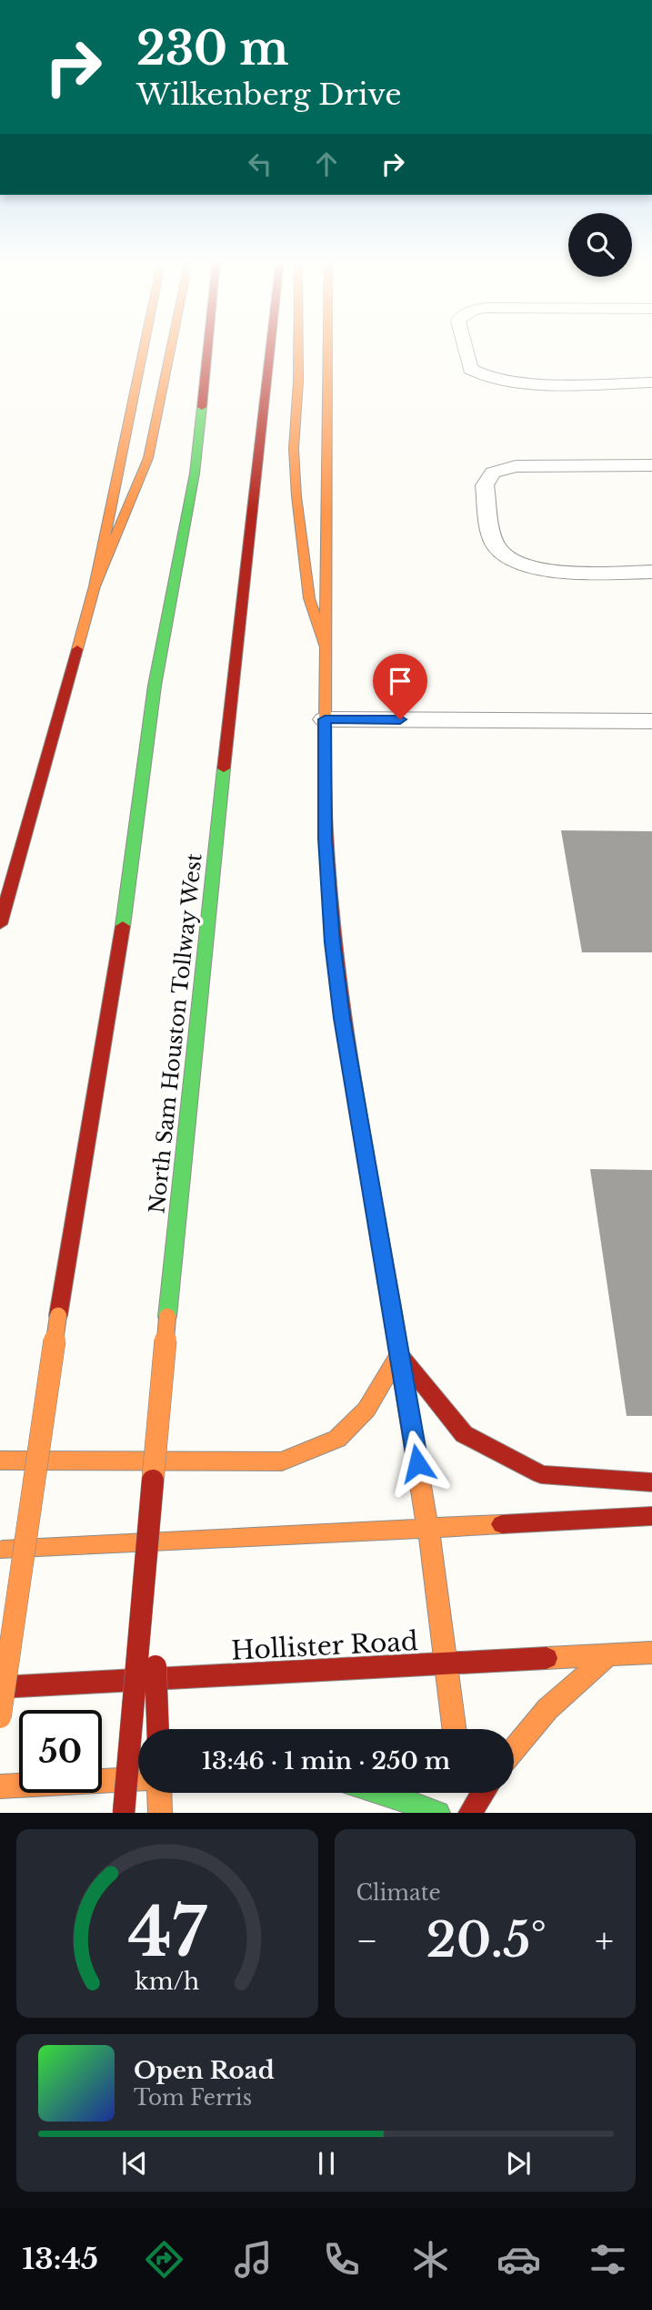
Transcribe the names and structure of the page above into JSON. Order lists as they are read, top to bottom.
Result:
{
  "streets": {
    "main road": ["North Sam Houston Tollway West", "Hollister Road"]
  },
  "page": {
    "turn": ["230 m", "Wilkenberg Drive"],
    "limit": "50",
    "trip": "13:46 · 1 min · 250 m",
    "tile": "Climate",
    "heat": ["−", "20.5°", "+"],
    "song": ["Open Road", "Tom Ferris"],
    "tabs": "13:45",
    "gauge": ["47", "km/h"]
  }
}
